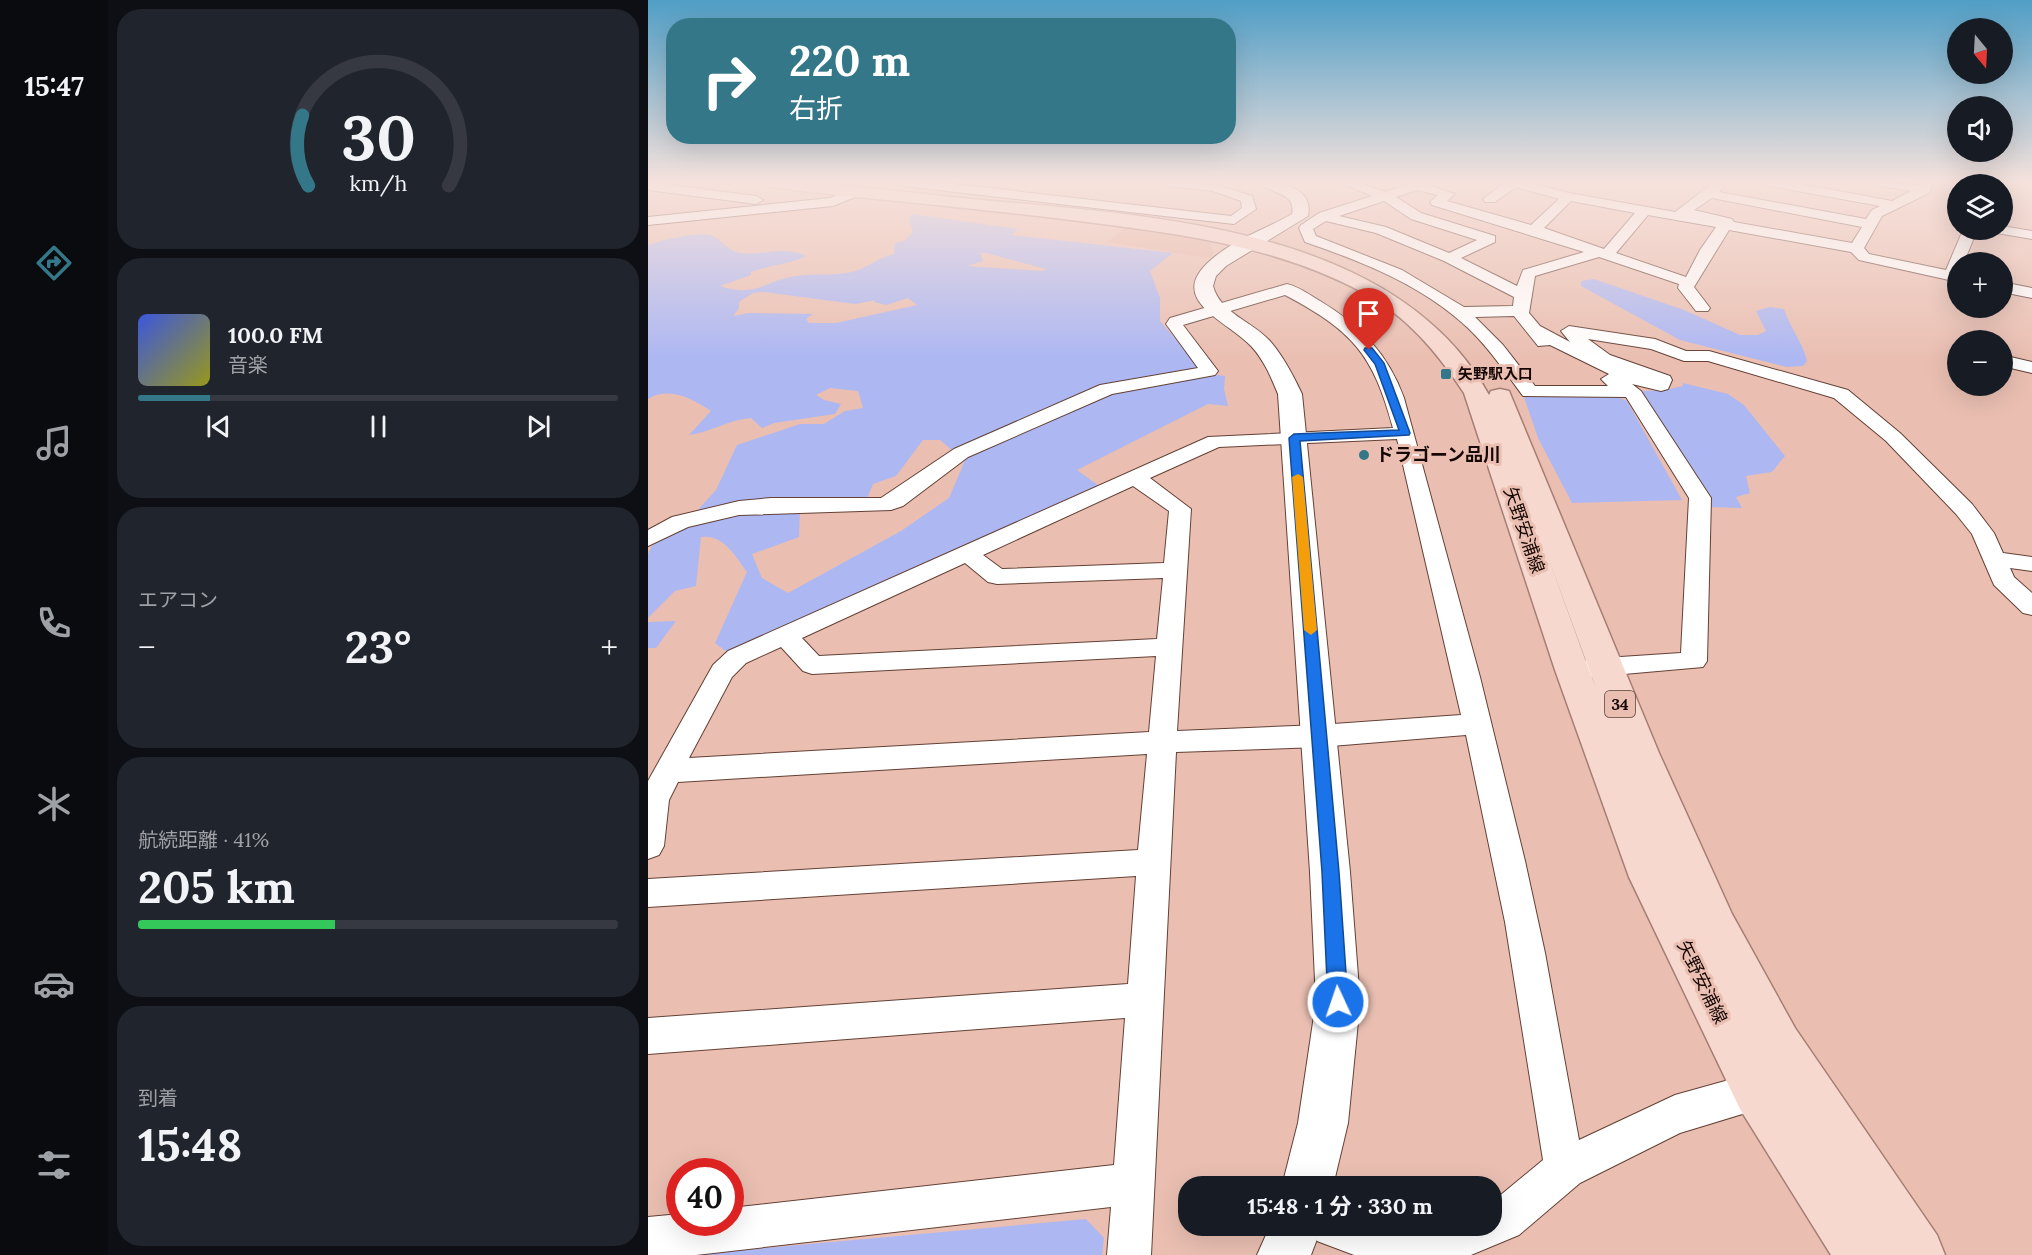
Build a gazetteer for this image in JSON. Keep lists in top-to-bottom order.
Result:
{
  "streets": {
    "main road": ["矢野安浦線", "34"]
  },
  "places": {
    "transit": ["矢野駅入口"],
    "other": ["ドラゴーン品川"]
  },
  "north": "bottom",
  "page": {
    "tabs": "15:47",
    "map_buttons": ["+", "−"],
    "turn": ["220 m", "右折"],
    "song": ["100.0 FM", "音楽"],
    "tile": [
      "エアコン",
      ["航続距離 · 41%", "205 km"],
      ["到着", "15:48"]
    ],
    "heat": ["−", "23°", "+"],
    "limit": "40",
    "trip": "15:48 · 1 分 · 330 m",
    "gauge": ["30", "km/h"]
  }
}
